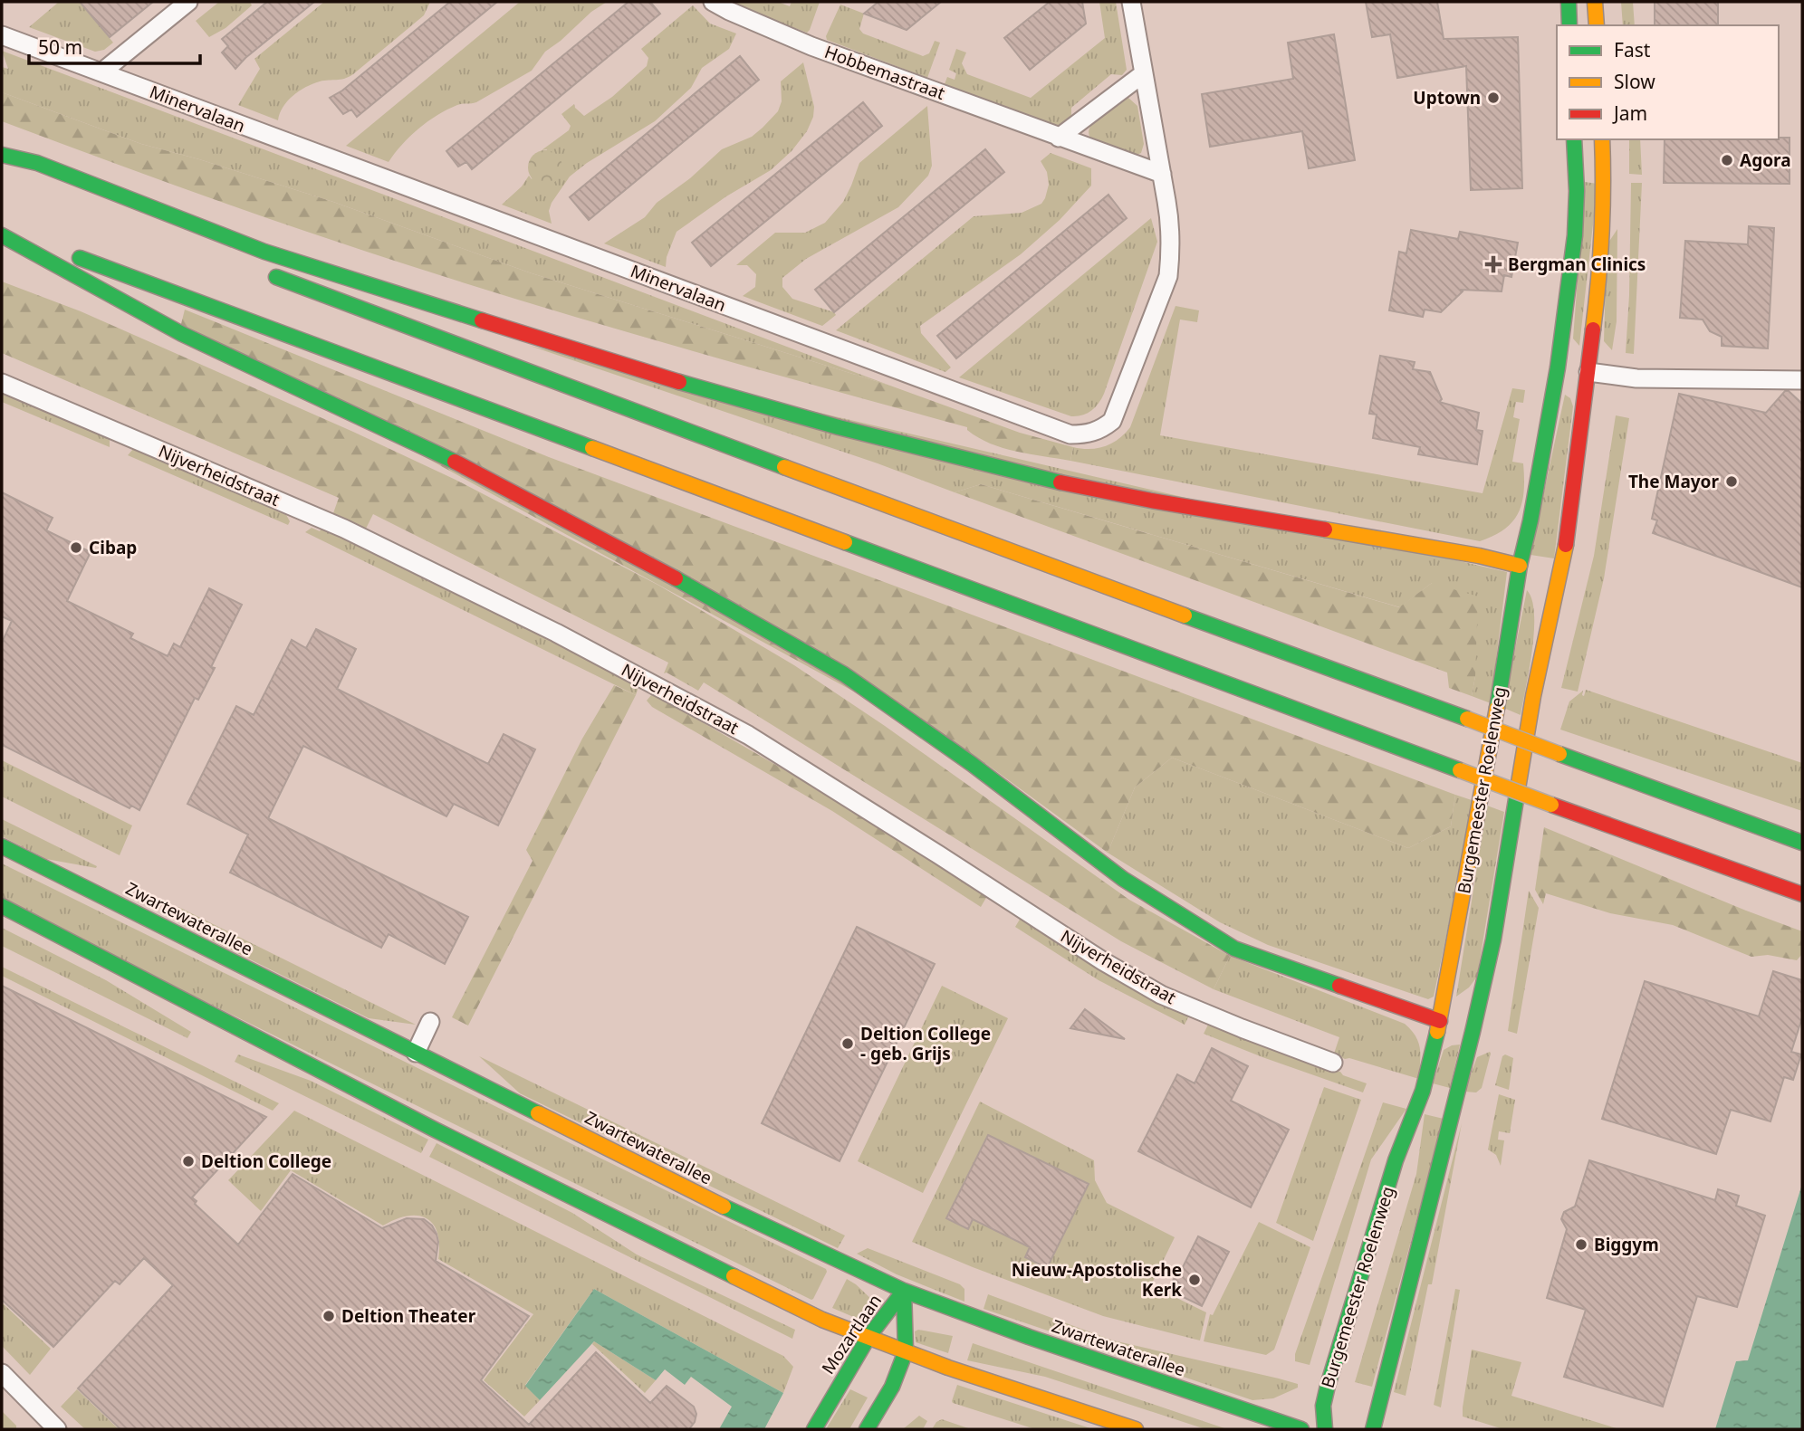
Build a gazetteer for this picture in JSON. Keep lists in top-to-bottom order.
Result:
{
  "streets": {
    "main road": ["Burgemeester Roelenweg", "Zwartewaterallee", "Mozartlaan"],
    "street": ["Hobbemastraat", "Minervalaan", "Nijverheidstraat"]
  },
  "crossings": [
    ["Hobbemastraat", "Minervalaan"],
    ["Zwartewaterallee", "Mozartlaan"]
  ],
  "places": {
    "other": [
      "Uptown",
      "Agora",
      "The Mayor",
      "Cibap",
      "Deltion College - geb. Grijs",
      "Deltion College",
      "Biggym",
      "Nieuw-Apostolische Kerk",
      "Deltion Theater"
    ],
    "health": ["Bergman Clinics"]
  },
  "legend": ["Fast", "Slow", "Jam"],
  "scale_bar": "50 m"
}
